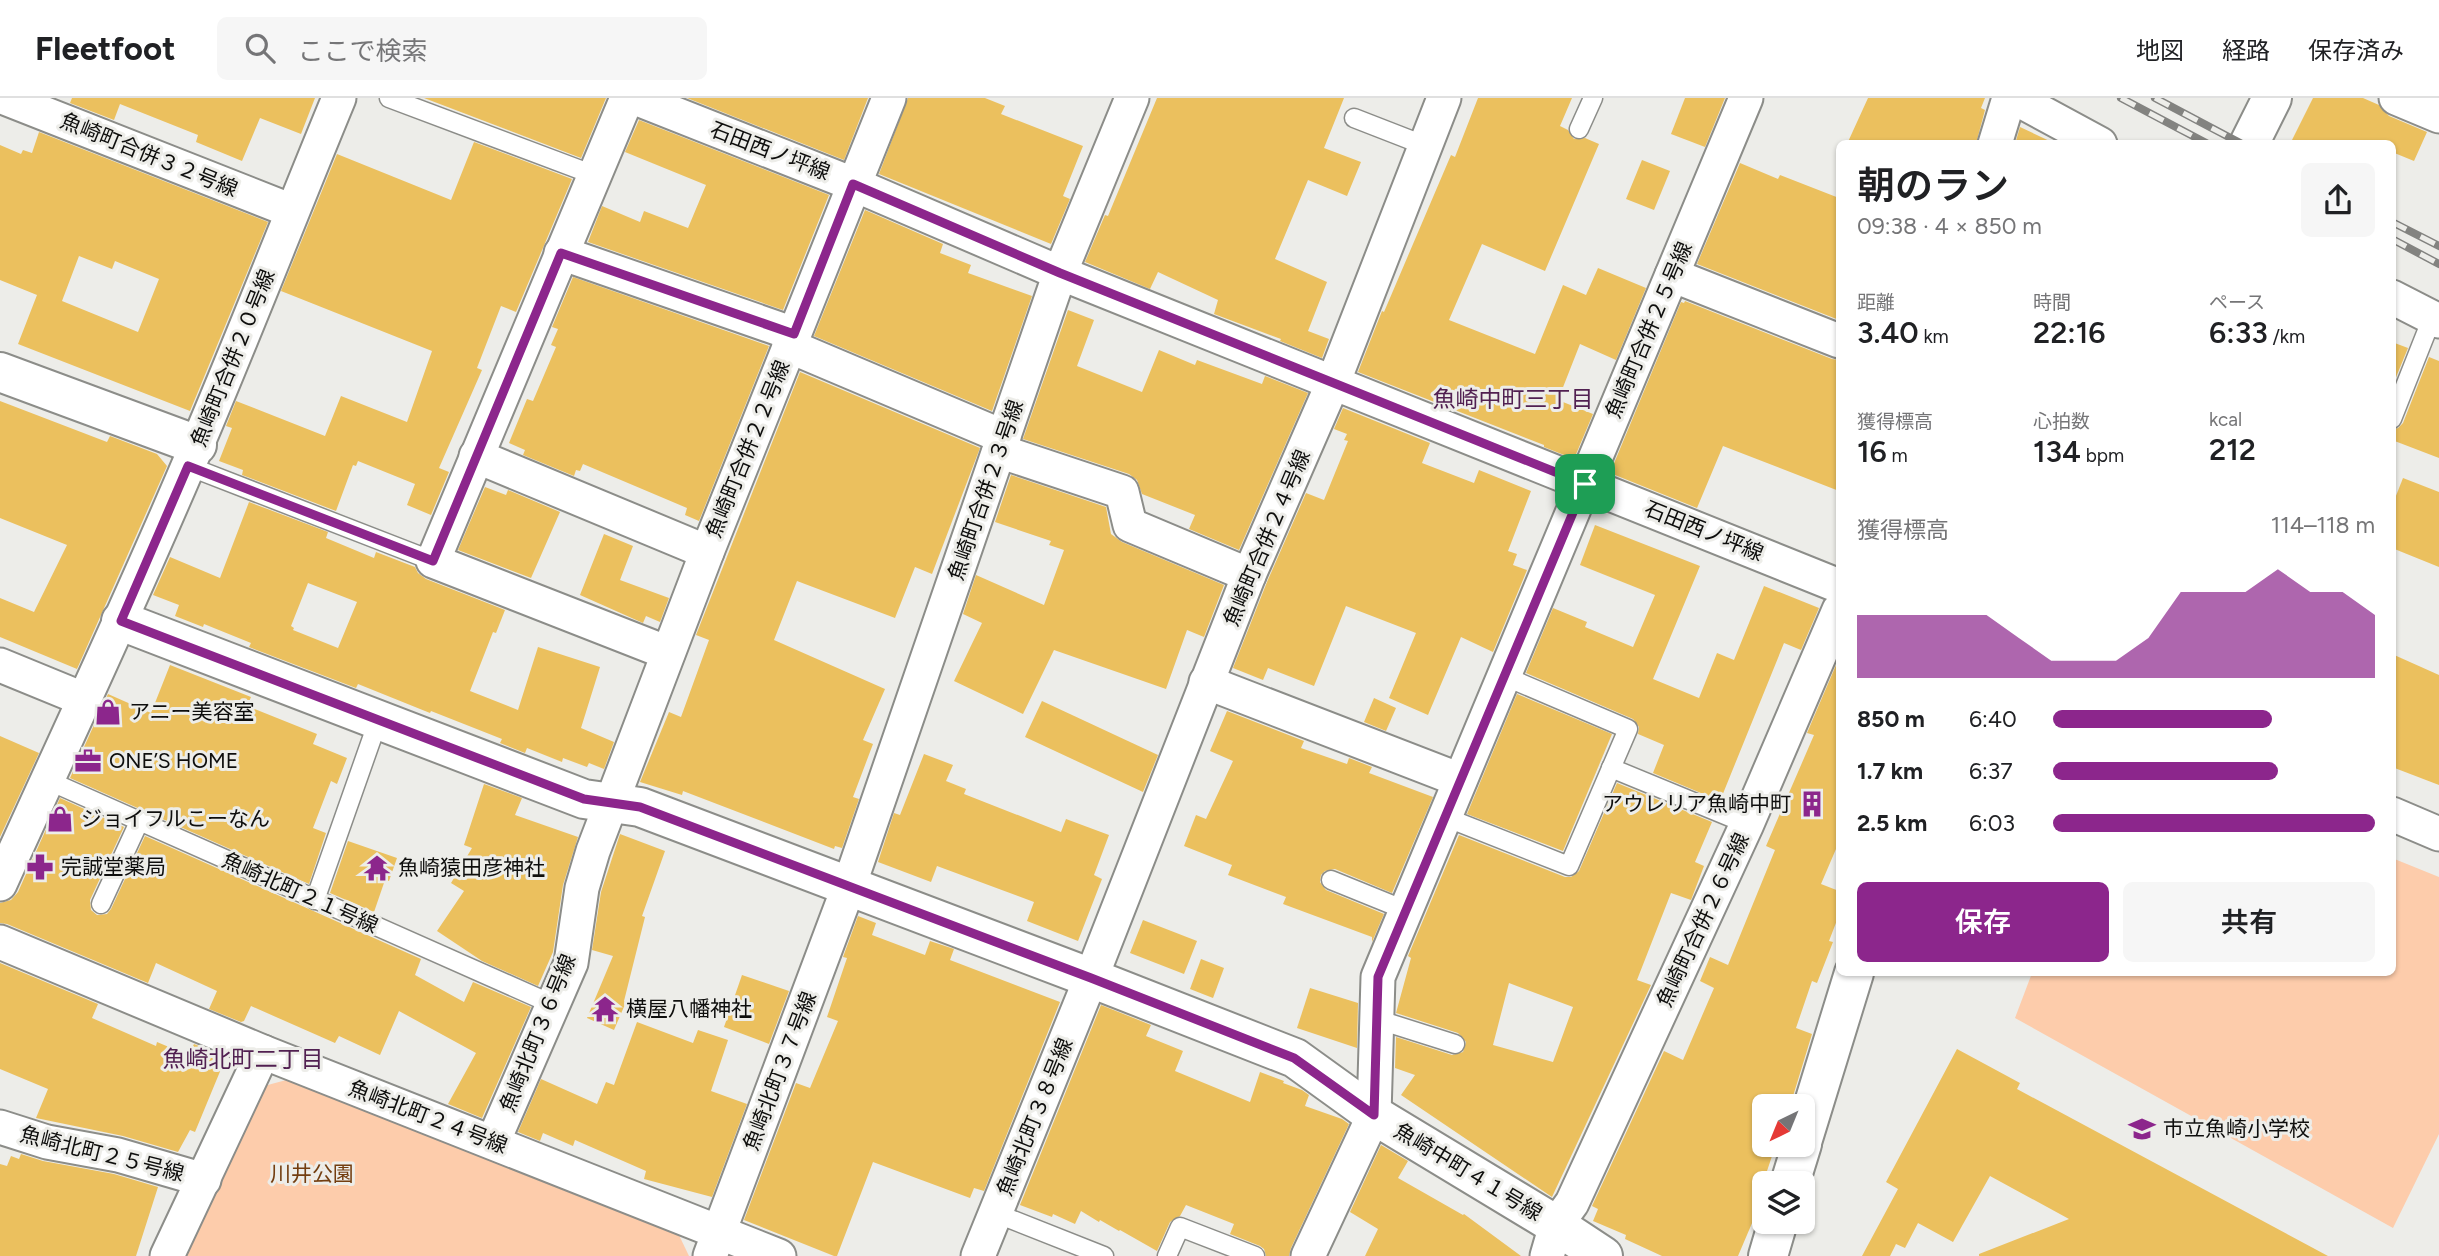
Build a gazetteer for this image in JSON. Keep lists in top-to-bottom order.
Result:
{
  "streets": {
    "street": [
      "石田西ノ坪線",
      "魚崎町合併３２号線",
      "魚崎町合併２５号線",
      "魚崎町合併２０号線",
      "魚崎町合併２２号線",
      "魚崎町合併２３号線",
      "魚崎町合併２４号線",
      "魚崎町合併２６号線",
      "魚崎北町３６号線",
      "魚崎北町３７号線",
      "魚崎北町２４号線",
      "魚崎北町３８号線",
      "魚崎北町２５号線",
      "魚崎中町４１号線"
    ],
    "lane": ["魚崎北町２１号線"]
  },
  "crossings": [
    ["石田西ノ坪線", "魚崎町合併２５号線"],
    ["石田西ノ坪線", "魚崎町合併２２号線"],
    ["石田西ノ坪線", "魚崎町合併２３号線"],
    ["石田西ノ坪線", "魚崎町合併２４号線"],
    ["魚崎町合併３２号線", "魚崎町合併２０号線"],
    ["魚崎町合併２５号線", "魚崎中町４１号線"],
    ["魚崎町合併２０号線", "魚崎北町２１号線"],
    ["魚崎町合併２０号線", "魚崎中町４１号線"],
    ["魚崎町合併２２号線", "魚崎北町３６号線"],
    ["魚崎町合併２２号線", "魚崎中町４１号線"],
    ["魚崎町合併２３号線", "魚崎北町３７号線"],
    ["魚崎町合併２３号線", "魚崎中町４１号線"],
    ["魚崎町合併２４号線", "魚崎北町３８号線"],
    ["魚崎町合併２４号線", "魚崎中町４１号線"],
    ["魚崎北町２１号線", "魚崎北町３６号線"],
    ["魚崎町合併２６号線", "魚崎中町４１号線"],
    ["魚崎北町３６号線", "魚崎北町２４号線"],
    ["魚崎北町３６号線", "魚崎中町４１号線"],
    ["魚崎北町３７号線", "魚崎北町２４号線"],
    ["魚崎北町３７号線", "魚崎中町４１号線"],
    ["魚崎北町３８号線", "魚崎中町４１号線"]
  ],
  "districts": ["魚崎中町三丁目", "魚崎北町二丁目"],
  "parks": ["川井公園"],
  "places": {
    "shop": ["アニー美容室", "ジョイフルこーなん"],
    "office": ["ONE’S HOME"],
    "building": ["アウレリア魚崎中町"],
    "pharmacy": ["完誠堂薬局"],
    "temple": ["魚崎猿田彦神社", "横屋八幡神社"],
    "school or university": ["市立魚崎小学校"]
  },
  "north": "bottom left",
  "page": {
    "header": "Fleetfoot",
    "search": "ここで検索",
    "nav": ["地図", "経路", "保存済み"],
    "heading": ["朝のラン", "09:38 · 4 × 850 m"],
    "stats": [
      ["距離", "3.40 km"],
      ["時間", "22:16"],
      ["ペース", "6:33 /km"],
      ["獲得標高", "16 m"],
      ["心拍数", "134 bpm"],
      ["kcal", "212"]
    ],
    "chart": ["獲得標高", "114–118 m"],
    "list": [
      {
        "name": "850 m",
        "note": "6:40"
      },
      {
        "name": "1.7 km",
        "note": "6:37"
      },
      {
        "name": "2.5 km",
        "note": "6:03"
      }
    ],
    "buttons": ["保存", "共有"]
  }
}
